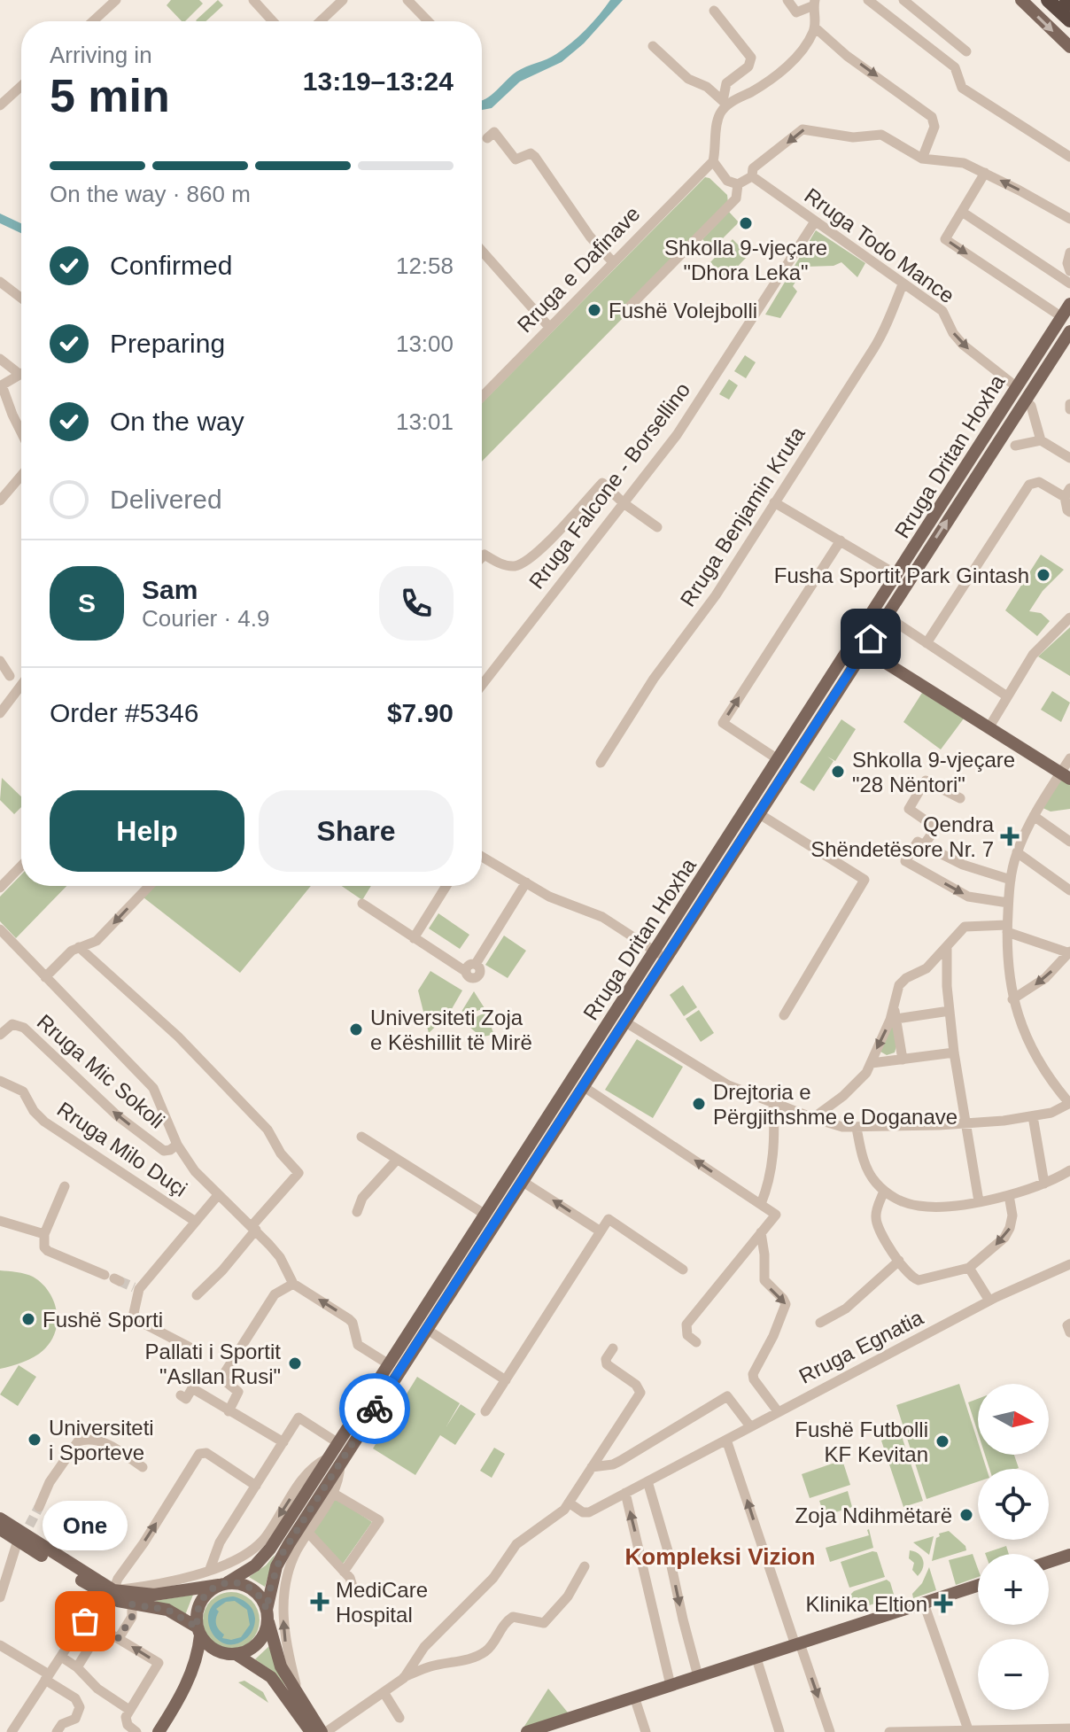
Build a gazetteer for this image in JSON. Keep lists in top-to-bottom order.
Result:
{
  "streets": {
    "main road": ["Rruga Dritan Hoxha"],
    "street": [
      "Rruga Todo Mance",
      "Rruga e Dafinave",
      "Rruga Falcone - Borsellino",
      "Rruga Benjamin Kruta",
      "Rruga Mic Sokoli",
      "Rruga Milo Duçi",
      "Rruga Egnatia"
    ]
  },
  "crossings": [
    ["Rruga Todo Mance", "Rruga Dritan Hoxha"],
    ["Rruga Todo Mance", "Rruga Falcone - Borsellino"],
    ["Rruga Todo Mance", "Rruga Benjamin Kruta"]
  ],
  "one_way": ["Rruga Todo Mance"],
  "districts": ["Kompleksi Vizion"],
  "places": {
    "other": [
      "Shkolla 9-vjeçare \"Dhora Leka\"",
      "Fushë Volejbolli",
      "Fusha Sportit Park Gintash",
      "Shkolla 9-vjeçare \"28 Nëntori\"",
      "Universiteti Zoja e Këshillit të Mirë",
      "Drejtoria e Përgjithshme e Doganave",
      "Fushë Sporti",
      "Pallati i Sportit \"Asllan Rusi\"",
      "Universiteti i Sporteve",
      "Fushë Futbolli KF Kevitan",
      "Zoja Ndihmëtarë",
      "One"
    ],
    "health": ["Qendra Shëndetësore Nr. 7", "MediCare Hospital", "Klinika Eltion"]
  },
  "north": "right",
  "page": {
    "heading": ["5 min", "Arriving in", "13:19–13:24"],
    "panel": [
      "Sam",
      "Courier · 4.9",
      "Order #5346",
      "$7.90"
    ],
    "bar": "On the way · 860 m",
    "list": [
      ["Confirmed", "12:58"],
      ["Preparing", "13:00"],
      ["On the way", "13:01"],
      "Delivered"
    ],
    "round": "S",
    "buttons": ["Help", "Share"],
    "map_buttons": ["+", "−"],
    "bubble": "One"
  }
}
